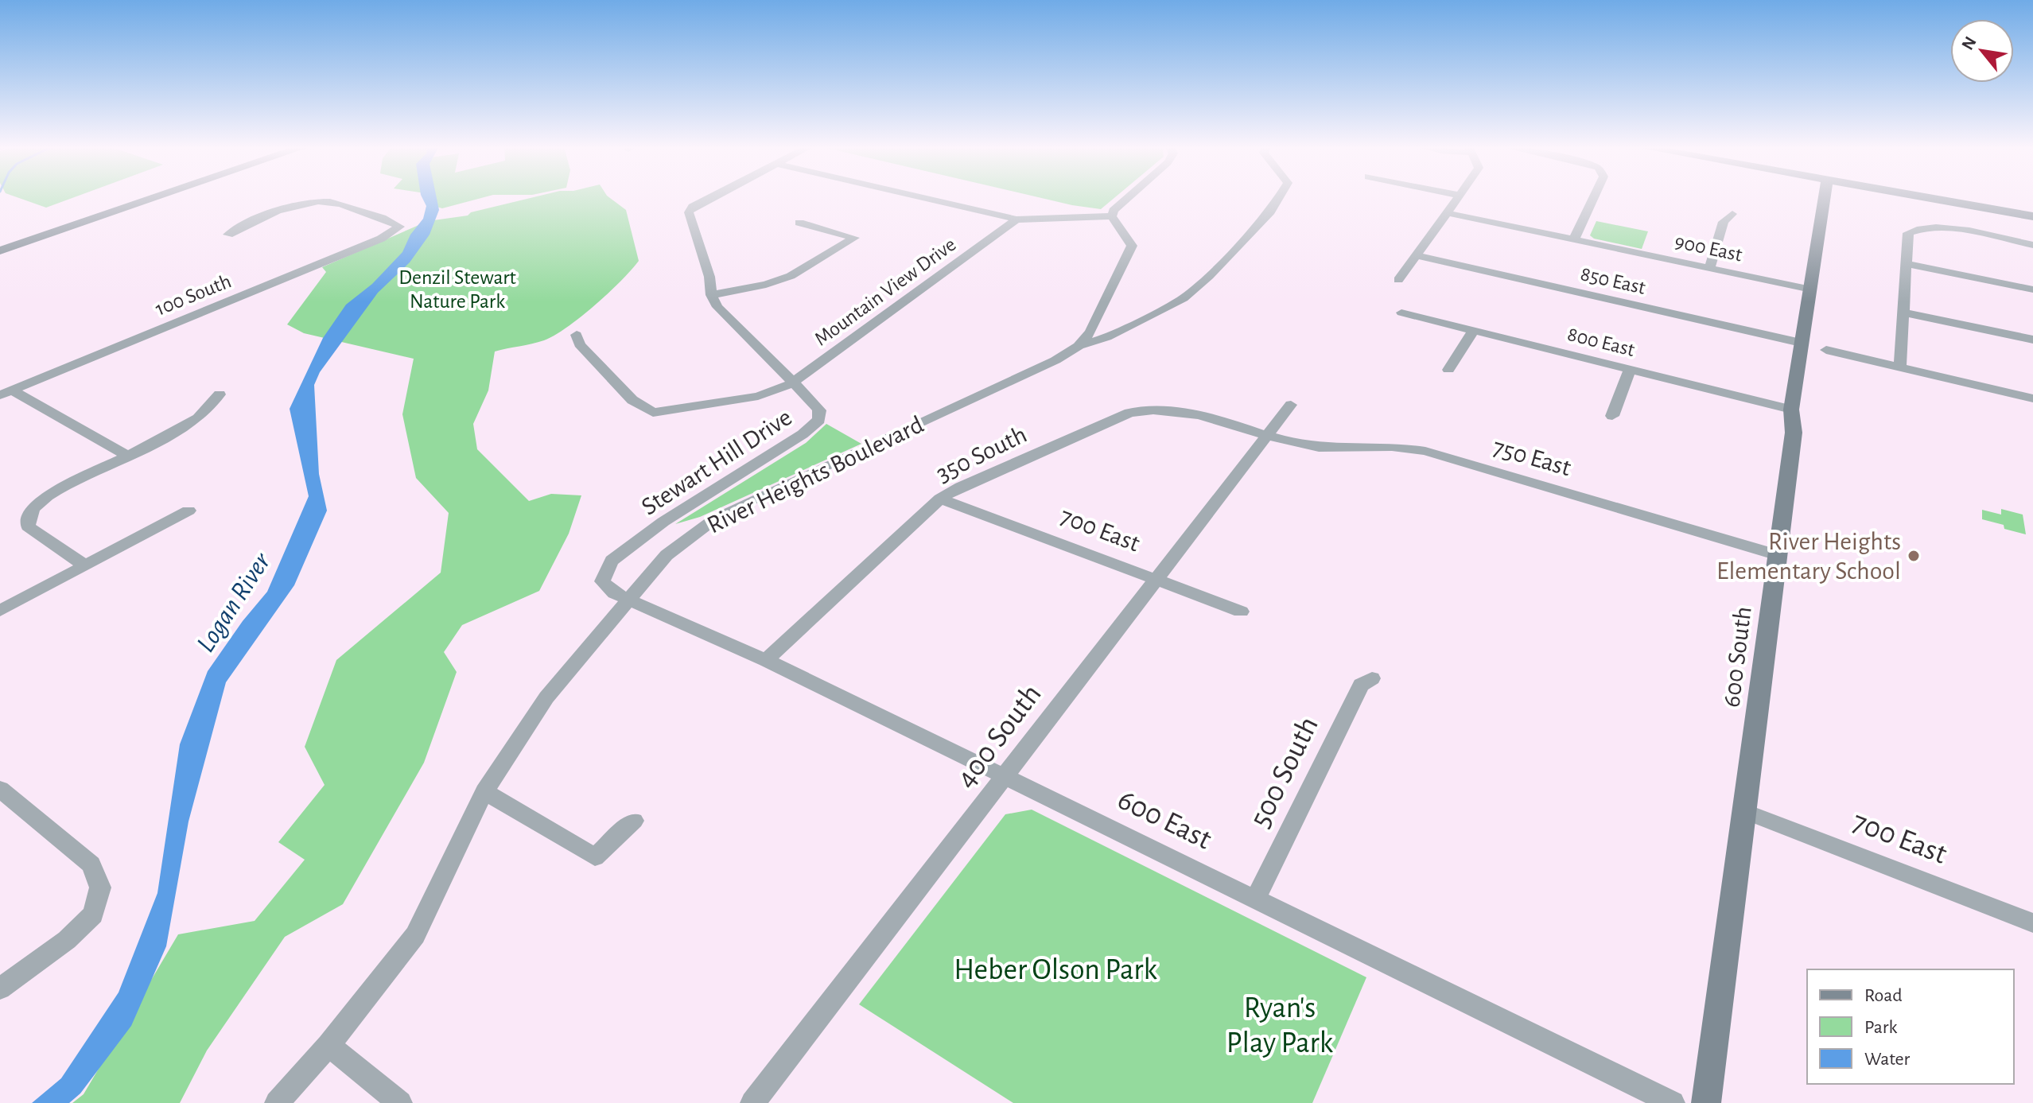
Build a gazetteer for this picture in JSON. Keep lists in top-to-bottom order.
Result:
{
  "streets": {
    "street": [
      "900 East",
      "850 East",
      "Mountain View Drive",
      "100 South",
      "800 East",
      "350 South",
      "750 East",
      "Stewart Hill Drive",
      "River Heights Boulevard",
      "700 East",
      "600 South",
      "400 South",
      "500 South",
      "600 East"
    ]
  },
  "crossings": [
    ["900 East", "600 South"],
    ["850 East", "600 South"],
    ["Mountain View Drive", "Stewart Hill Drive"],
    ["800 East", "600 South"],
    ["350 South", "750 East"],
    ["350 South", "700 East"],
    ["350 South", "400 South"],
    ["350 South", "600 East"],
    ["750 East", "600 South"],
    ["750 East", "400 South"],
    ["Stewart Hill Drive", "River Heights Boulevard"],
    ["Stewart Hill Drive", "600 East"],
    ["River Heights Boulevard", "600 East"],
    ["700 East", "600 South"],
    ["700 East", "400 South"],
    ["400 South", "600 East"],
    ["500 South", "600 East"]
  ],
  "water": ["Logan River"],
  "parks": ["Denzil Stewart Nature Park", "Heber Olson Park", "Ryan's Play Park"],
  "places": ["River Heights Elementary School"],
  "legend": ["Road", "Park", "Water"],
  "north": "top left"
}
